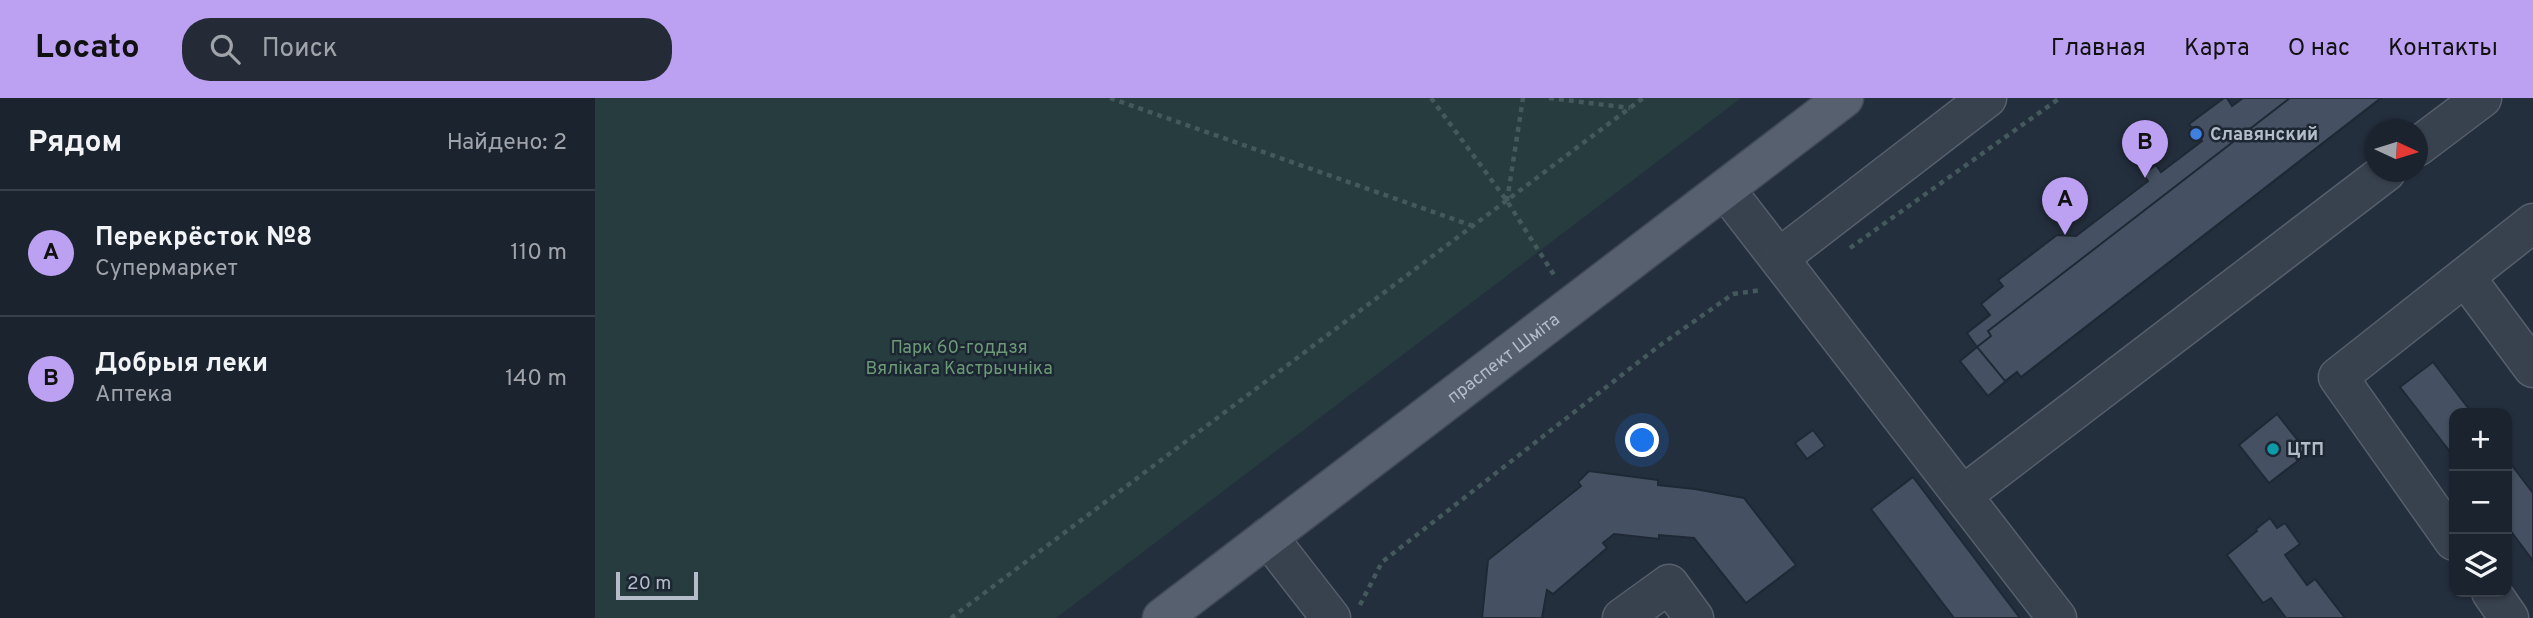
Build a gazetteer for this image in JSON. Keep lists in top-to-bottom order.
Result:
{
  "streets": {
    "main road": ["праспект Шміта"]
  },
  "parks": ["Парк 60-годдзя Вялікага Кастрычніка"],
  "places": ["Славянский", "ЦТП"],
  "scale_bar": "20 m",
  "north": "right",
  "page": {
    "header": "Locato",
    "search": "Поиск",
    "nav": [
      "Главная",
      "Карта",
      "О нас",
      "Контакты"
    ],
    "heading": ["Рядом", "Найдено: 2"],
    "pins": ["B", "A"],
    "list": [
      {
        "mark": "A",
        "name": "Перекрёсток №8",
        "note": "Супермаркет",
        "value": "110 m"
      },
      {
        "mark": "B",
        "name": "Добрыя леки",
        "note": "Аптека",
        "value": "140 m"
      }
    ],
    "map_buttons": ["+", "−"],
    "scale": "20 m"
  }
}
